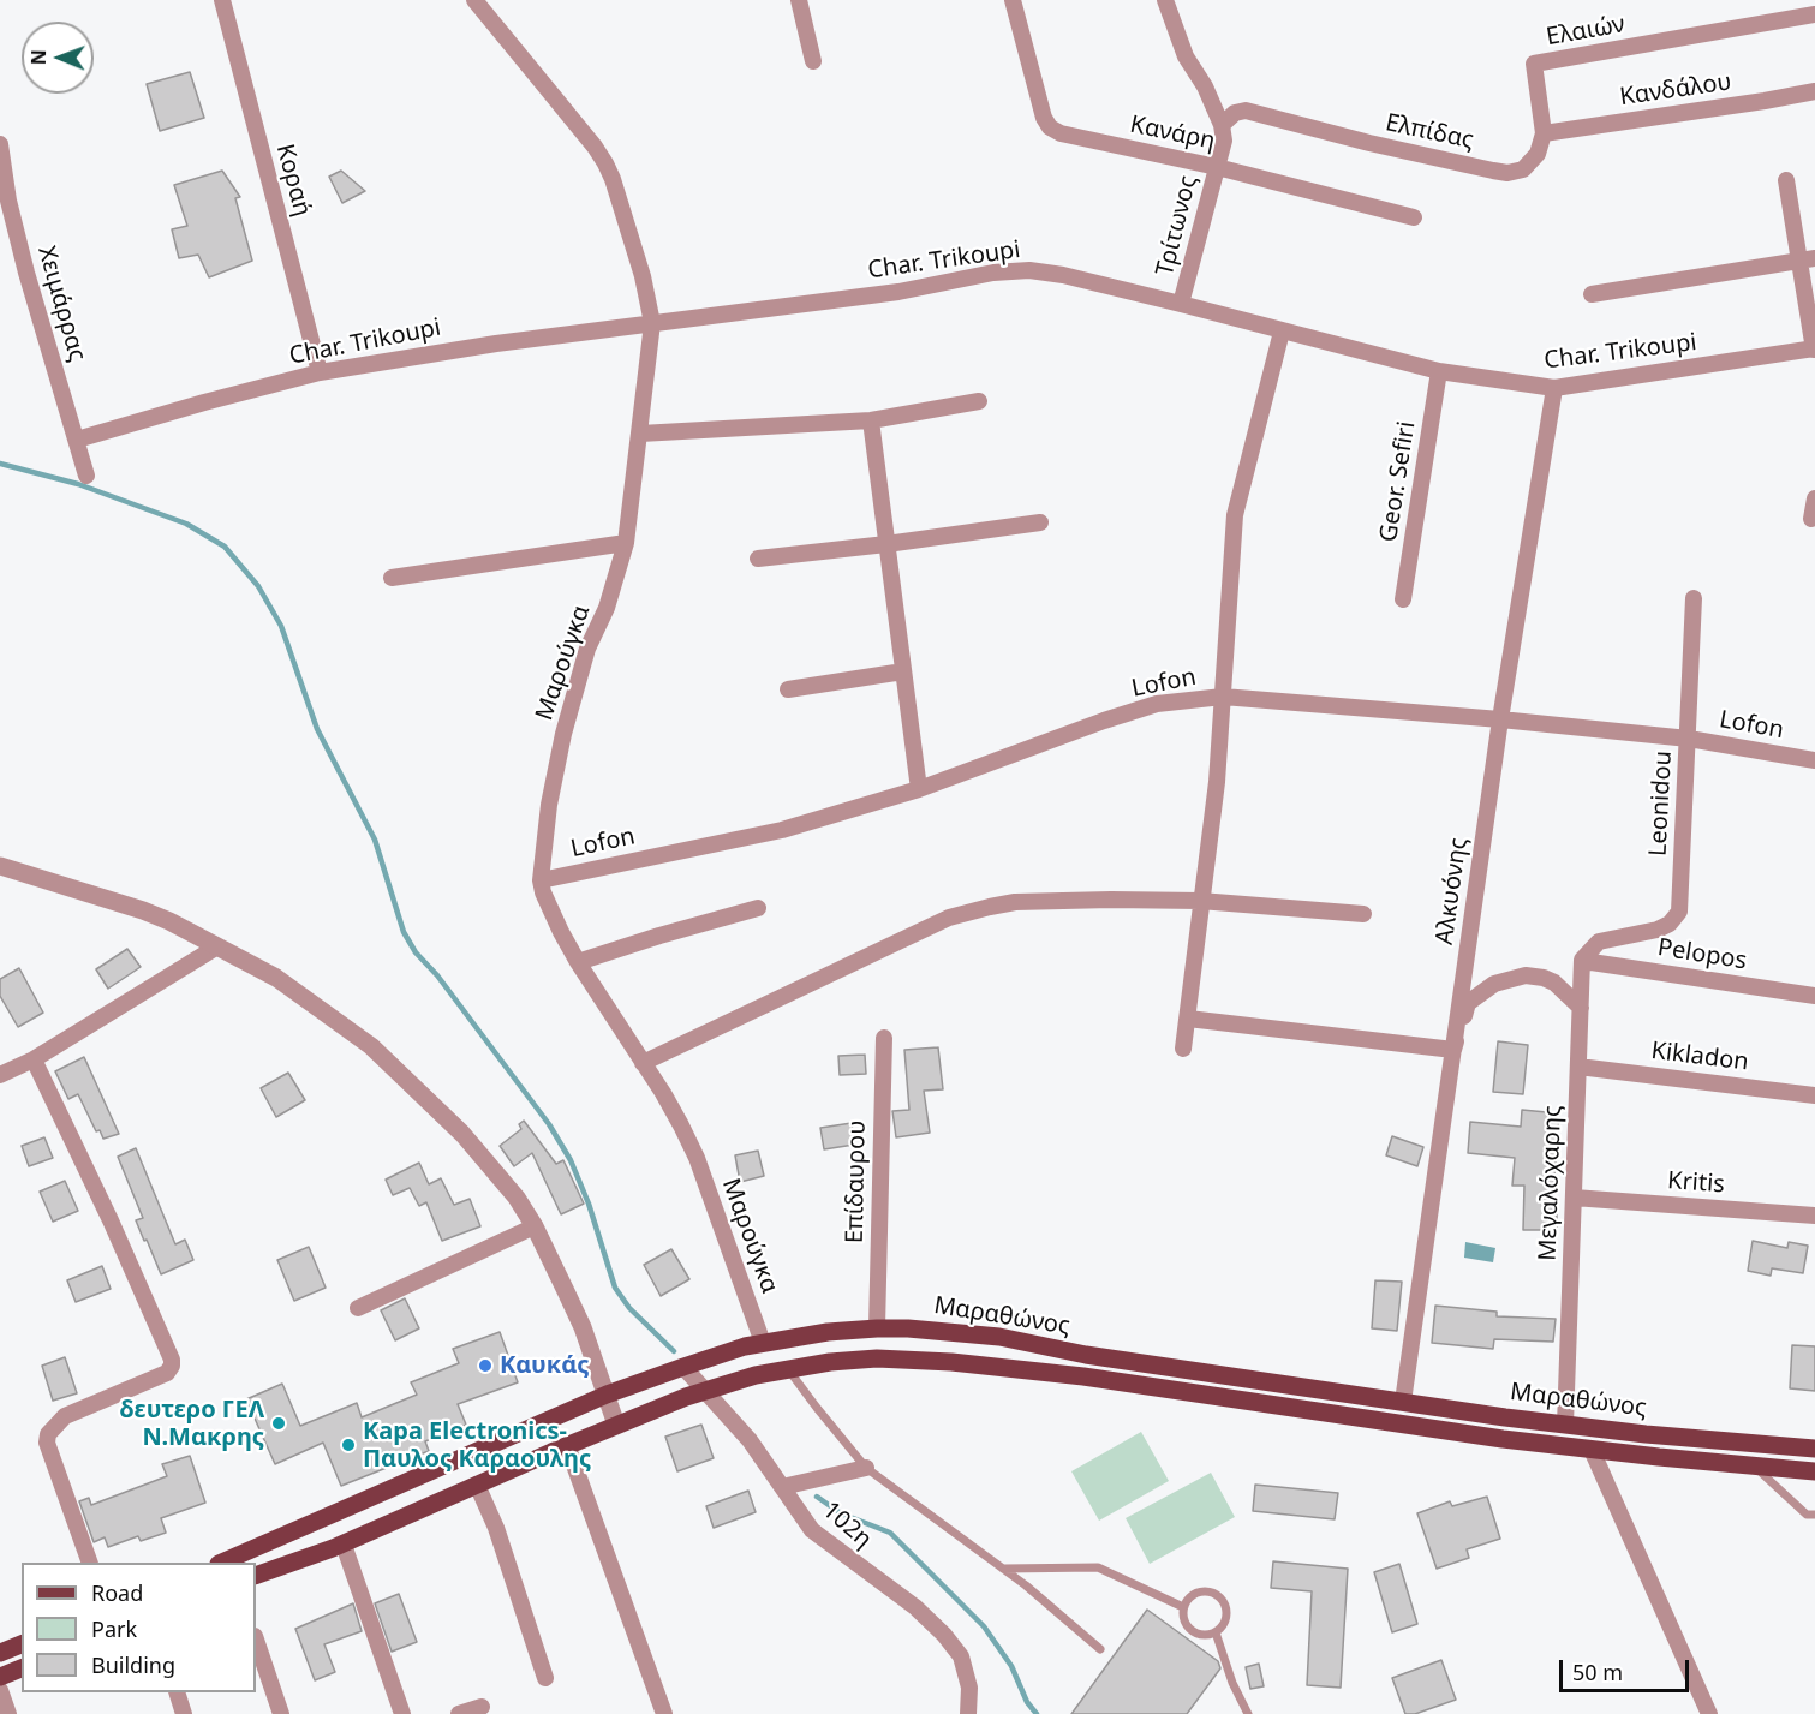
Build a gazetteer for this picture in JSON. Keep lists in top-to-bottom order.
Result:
{
  "streets": {
    "main road": ["Μαραθώνος"],
    "street": [
      "Ελαιών",
      "Κανδάλου",
      "Ελπίδας",
      "Κανάρη",
      "Κοραή",
      "Τρίτωνος",
      "Char. Trikoupi",
      "Χειμάρρας",
      "Geor. Sefiri",
      "Μαρούγκα",
      "Lofon",
      "Leonidou",
      "Αλκυόνης",
      "Pelopos",
      "Kikladon",
      "Επίδαυρου",
      "Μεγαλόχαρης",
      "Kritis",
      "102η"
    ]
  },
  "crossings": [
    ["Ελαιών", "Κανδάλου"],
    ["Ελαιών", "Ελπίδας"],
    ["Κανδάλου", "Ελπίδας"],
    ["Ελπίδας", "Τρίτωνος"],
    ["Κανάρη", "Τρίτωνος"],
    ["Κοραή", "Char. Trikoupi"],
    ["Τρίτωνος", "Char. Trikoupi"],
    ["Char. Trikoupi", "Χειμάρρας"],
    ["Char. Trikoupi", "Geor. Sefiri"],
    ["Char. Trikoupi", "Μαρούγκα"],
    ["Char. Trikoupi", "Αλκυόνης"],
    ["Μαρούγκα", "Lofon"],
    ["Μαρούγκα", "Μαραθώνος"],
    ["Lofon", "Leonidou"],
    ["Lofon", "Αλκυόνης"],
    ["Leonidou", "Pelopos"],
    ["Leonidou", "Μεγαλόχαρης"],
    ["Αλκυόνης", "Μαραθώνος"],
    ["Pelopos", "Μεγαλόχαρης"],
    ["Kikladon", "Μεγαλόχαρης"],
    ["Επίδαυρου", "Μαραθώνος"],
    ["Μεγαλόχαρης", "Kritis"],
    ["Μεγαλόχαρης", "Μαραθώνος"],
    ["Μαραθώνος", "102η"]
  ],
  "places": ["Καυκάς", "δευτερο ΓΕΛ Ν.Μακρης", "Kapa Electronics- Παυλος Καραουλης"],
  "legend": ["Road", "Park", "Building"],
  "scale_bar": "50 m",
  "north": "left"
}
